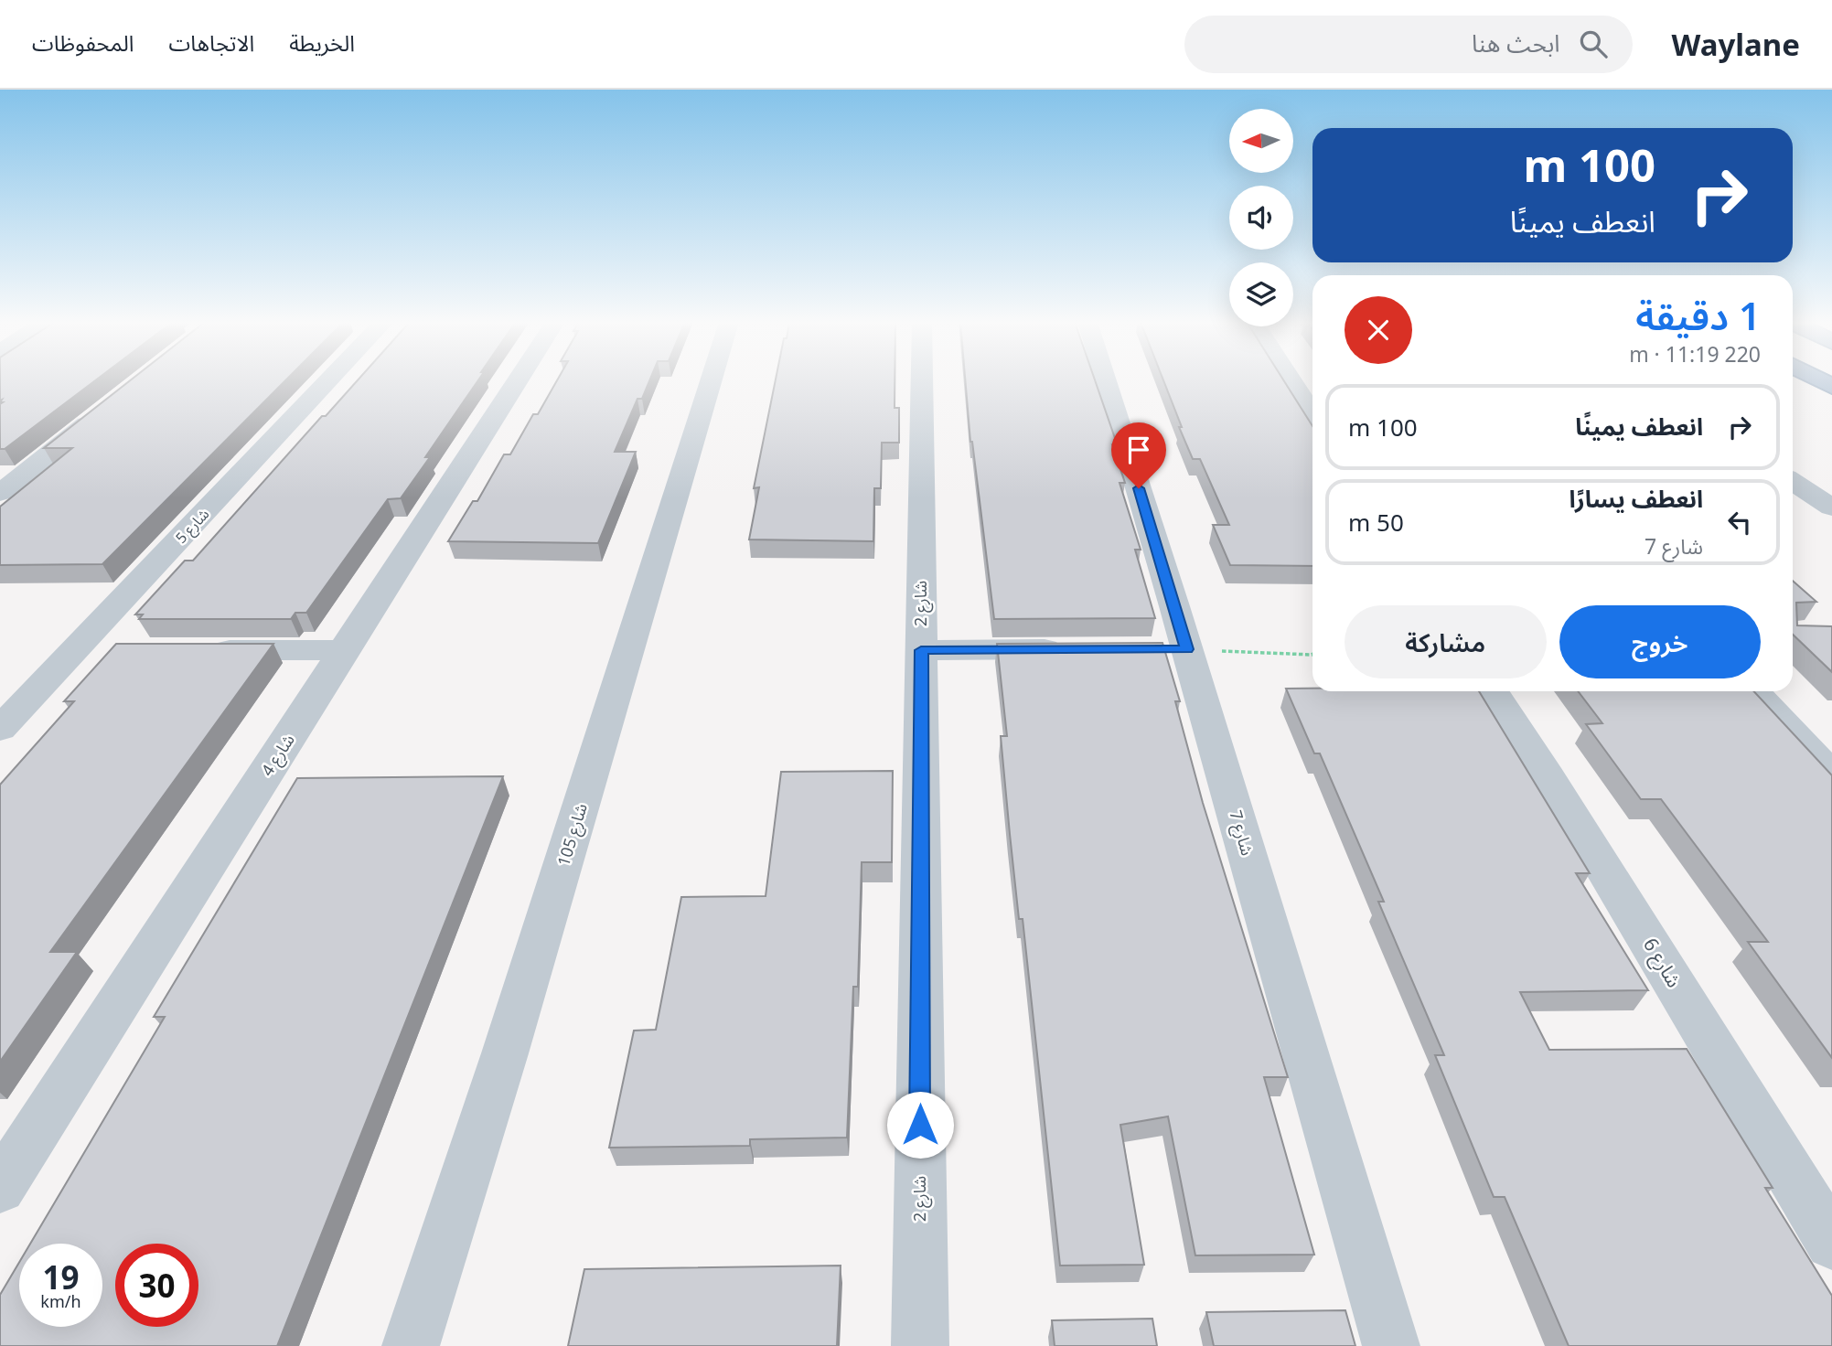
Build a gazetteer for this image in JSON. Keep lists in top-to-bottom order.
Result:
{
  "streets": {
    "street": [
      "شارع 5",
      "شارع 2",
      "شارع 4",
      "شارع 7",
      "شارع 105",
      "شارع 6"
    ]
  },
  "north": "left",
  "page": {
    "header": "Waylane",
    "search": "ابحث هنا",
    "nav": ["الخريطة", "الاتجاهات", "المحفوظات"],
    "turn": ["100 m", "انعطف يمينًا"],
    "heading": ["1 دقيقة", "220 m · 11:19"],
    "list": [
      {
        "name": "انعطف يمينًا",
        "value": "100 m"
      },
      {
        "name": "انعطف يسارًا",
        "note": "شارع 7",
        "value": "50 m"
      }
    ],
    "buttons": ["خروج", "مشاركة"],
    "speed": "19 km/h",
    "limit": "30"
  }
}
